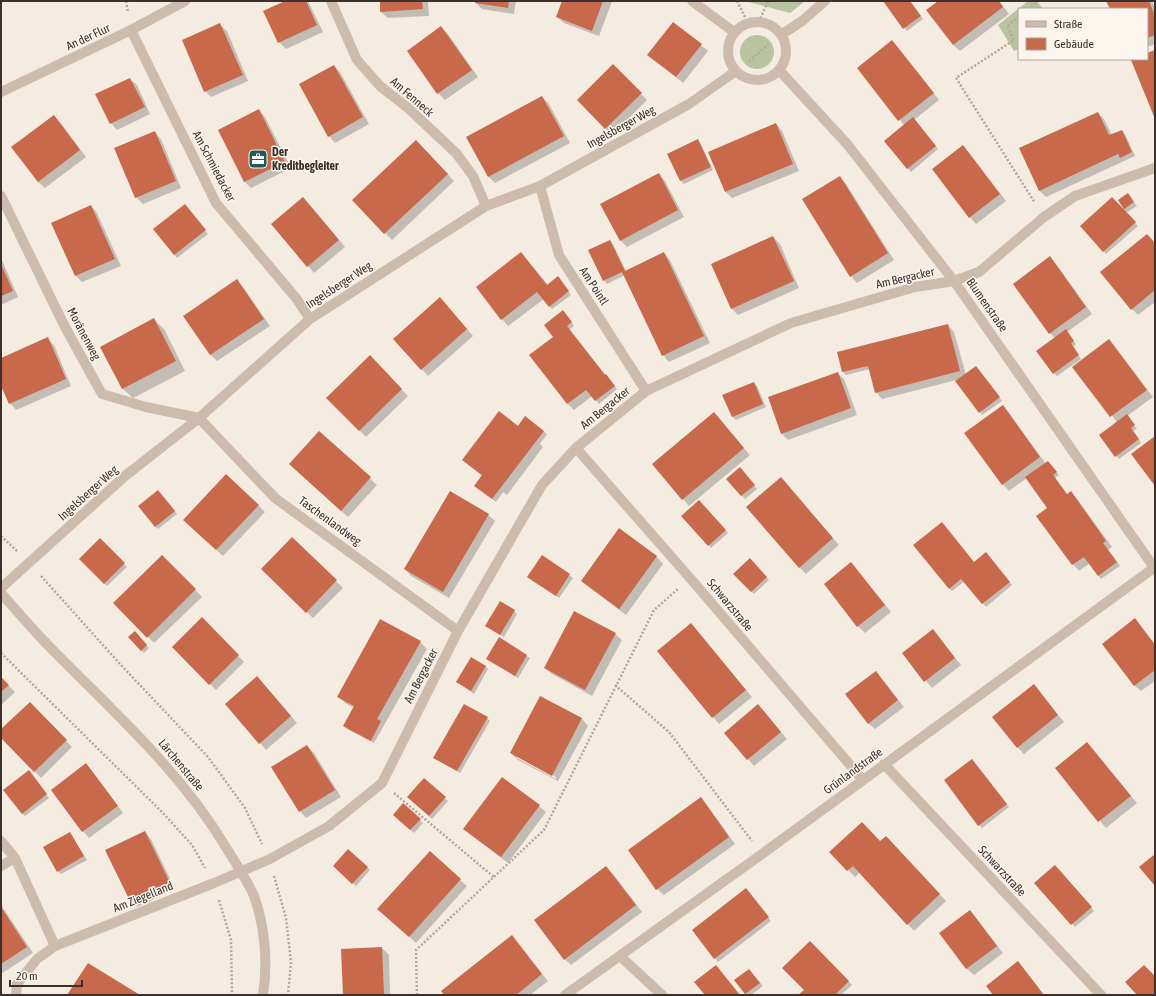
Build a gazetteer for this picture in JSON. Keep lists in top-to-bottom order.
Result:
{
  "streets": {
    "street": [
      "An der Flur",
      "Am Fenneck",
      "Ingelsberger Weg",
      "Am Schmiedacker",
      "Am Bergacker",
      "Am Pointl",
      "Blumenstraße",
      "Moränenweg",
      "Taschenlandweg",
      "Schwarzstraße",
      "Lärchenstraße",
      "Grünlandstraße",
      "Am Ziegelland"
    ]
  },
  "crossings": [
    ["An der Flur", "Am Schmiedacker"],
    ["Am Fenneck", "Ingelsberger Weg"],
    ["Ingelsberger Weg", "Am Schmiedacker"],
    ["Ingelsberger Weg", "Am Pointl"],
    ["Ingelsberger Weg", "Moränenweg"],
    ["Ingelsberger Weg", "Taschenlandweg"],
    ["Am Bergacker", "Am Pointl"],
    ["Am Bergacker", "Blumenstraße"],
    ["Am Bergacker", "Taschenlandweg"],
    ["Am Bergacker", "Schwarzstraße"],
    ["Am Bergacker", "Lärchenstraße"],
    ["Am Bergacker", "Am Ziegelland"],
    ["Blumenstraße", "Grünlandstraße"],
    ["Moränenweg", "Taschenlandweg"],
    ["Schwarzstraße", "Grünlandstraße"],
    ["Lärchenstraße", "Am Ziegelland"]
  ],
  "places": {
    "office": ["Der Kreditbegleiter"]
  },
  "legend": ["Straße", "Gebäude"],
  "scale_bar": "20 m"
}
